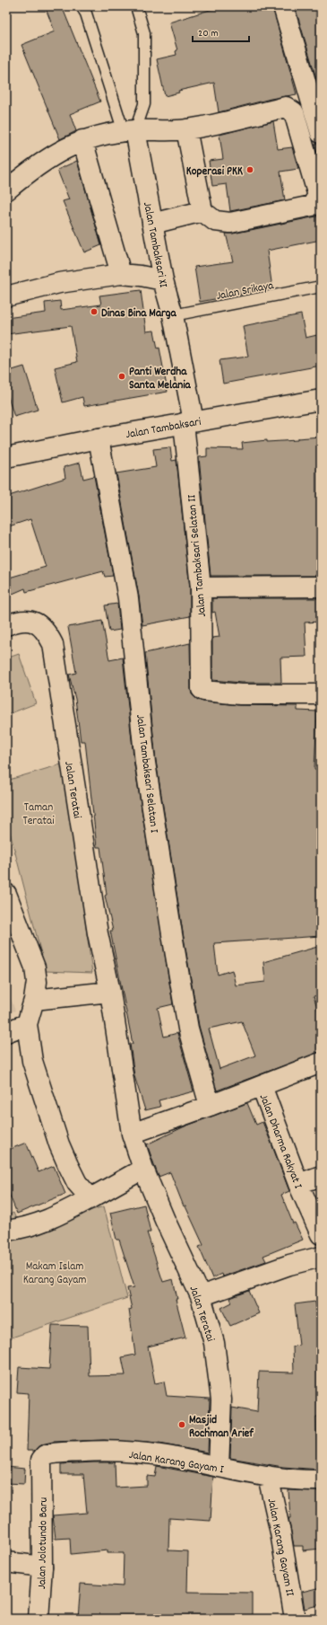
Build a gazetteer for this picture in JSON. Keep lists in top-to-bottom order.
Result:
{
  "streets": {
    "street": [
      "Jalan Tambaksari XI",
      "Jalan Tambaksari",
      "Jalan Tambaksari Selatan II",
      "Jalan Tambaksari Selatan I",
      "Jalan Teratai",
      "Jalan Dharma Rakyat I",
      "Jalan Karang Gayam I",
      "Jalan Jolotundo Baru",
      "Jalan Karang Gayam II"
    ],
    "lane": ["Jalan Srikaya"]
  },
  "crossings": [
    ["Jalan Tambaksari XI", "Jalan Srikaya"],
    ["Jalan Tambaksari XI", "Jalan Tambaksari"],
    ["Jalan Tambaksari XI", "Jalan Tambaksari Selatan II"],
    ["Jalan Tambaksari", "Jalan Tambaksari Selatan II"],
    ["Jalan Tambaksari", "Jalan Tambaksari Selatan I"],
    ["Jalan Tambaksari Selatan I", "Jalan Dharma Rakyat I"],
    ["Jalan Teratai", "Jalan Dharma Rakyat I"],
    ["Jalan Teratai", "Jalan Karang Gayam I"],
    ["Jalan Karang Gayam I", "Jalan Jolotundo Baru"],
    ["Jalan Karang Gayam I", "Jalan Karang Gayam II"]
  ],
  "parks": ["Taman Teratai", "Makam Islam Karang Gayam"],
  "places": [
    "Koperasi PKK",
    "Dinas Bina Marga",
    "Panti Werdha Santa Melania",
    "Masjid Rochman Arief"
  ],
  "scale_bar": "20 m"
}
